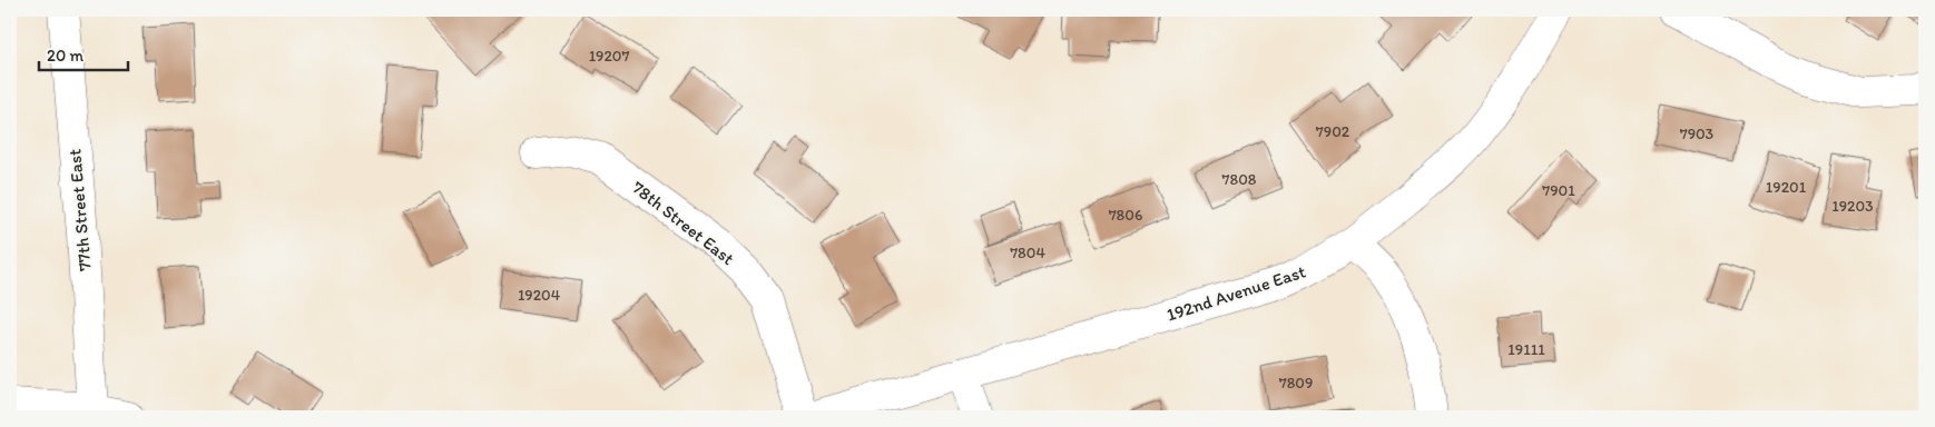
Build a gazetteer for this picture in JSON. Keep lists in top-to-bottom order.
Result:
{
  "streets": {
    "street": ["77th Street East", "78th Street East", "192nd Avenue East"]
  },
  "house_numbers": [
    "19207",
    "7902",
    "7903",
    "7808",
    "19201",
    "7901",
    "19203",
    "7806",
    "7804",
    "19204",
    "19111",
    "7809"
  ],
  "scale_bar": "20 m"
}
